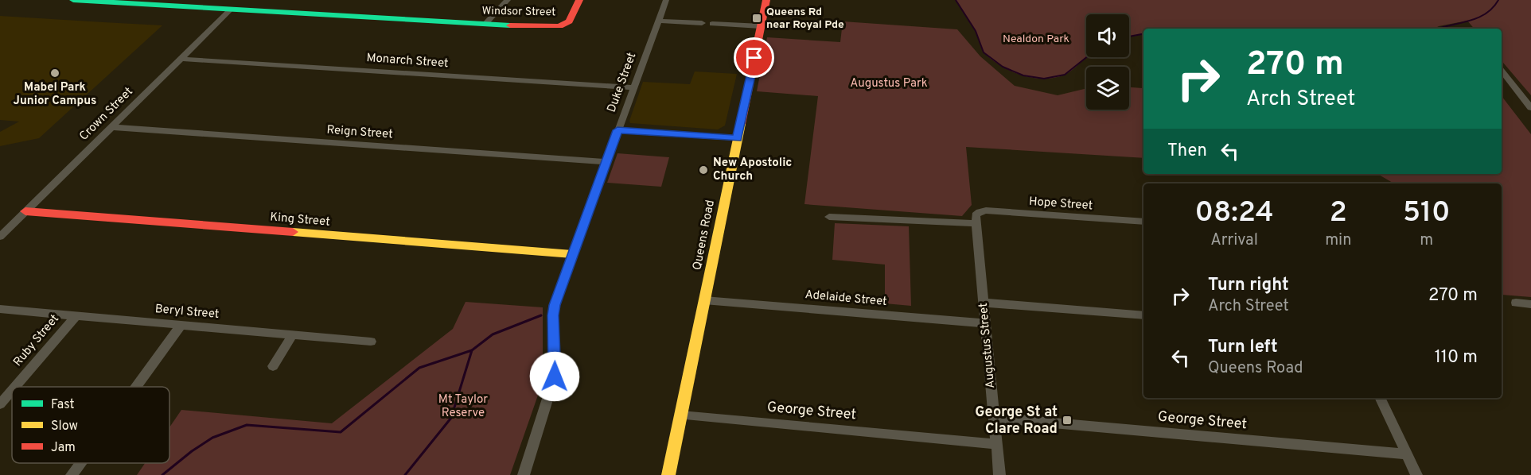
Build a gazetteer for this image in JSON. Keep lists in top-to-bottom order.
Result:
{
  "streets": {
    "street": [
      "Windsor Street",
      "Monarch Street",
      "Duke Street",
      "Crown Street",
      "Reign Street",
      "Hope Street",
      "King Street",
      "Queens Road",
      "Adelaide Street",
      "Beryl Street",
      "Ruby Street",
      "Augustus Street",
      "George Street"
    ]
  },
  "crossings": [
    ["Windsor Street", "Crown Street"],
    ["Monarch Street", "Duke Street"],
    ["Monarch Street", "Crown Street"],
    ["Duke Street", "Reign Street"],
    ["Duke Street", "King Street"],
    ["Crown Street", "Reign Street"],
    ["Crown Street", "King Street"],
    ["Hope Street", "Augustus Street"],
    ["Queens Road", "Adelaide Street"],
    ["Queens Road", "George Street"],
    ["Adelaide Street", "Augustus Street"],
    ["Beryl Street", "Ruby Street"],
    ["Augustus Street", "George Street"]
  ],
  "parks": ["Nealdon Park", "Augustus Park", "Mt Taylor Reserve"],
  "places": {
    "transit": ["Queens Rd near Royal Pde", "George St at Clare Road"],
    "other": ["Mabel Park Junior Campus", "New Apostolic Church"]
  },
  "legend": ["Fast", "Slow", "Jam"],
  "page": {
    "turn": ["270 m", "Arch Street"],
    "then": "Then",
    "eta": [
      "08:24",
      "Arrival",
      "2",
      "min",
      "510",
      "m"
    ],
    "list": [
      {
        "name": "Turn right",
        "note": "Arch Street",
        "value": "270 m"
      },
      {
        "name": "Turn left",
        "note": "Queens Road",
        "value": "110 m"
      }
    ]
  }
}
